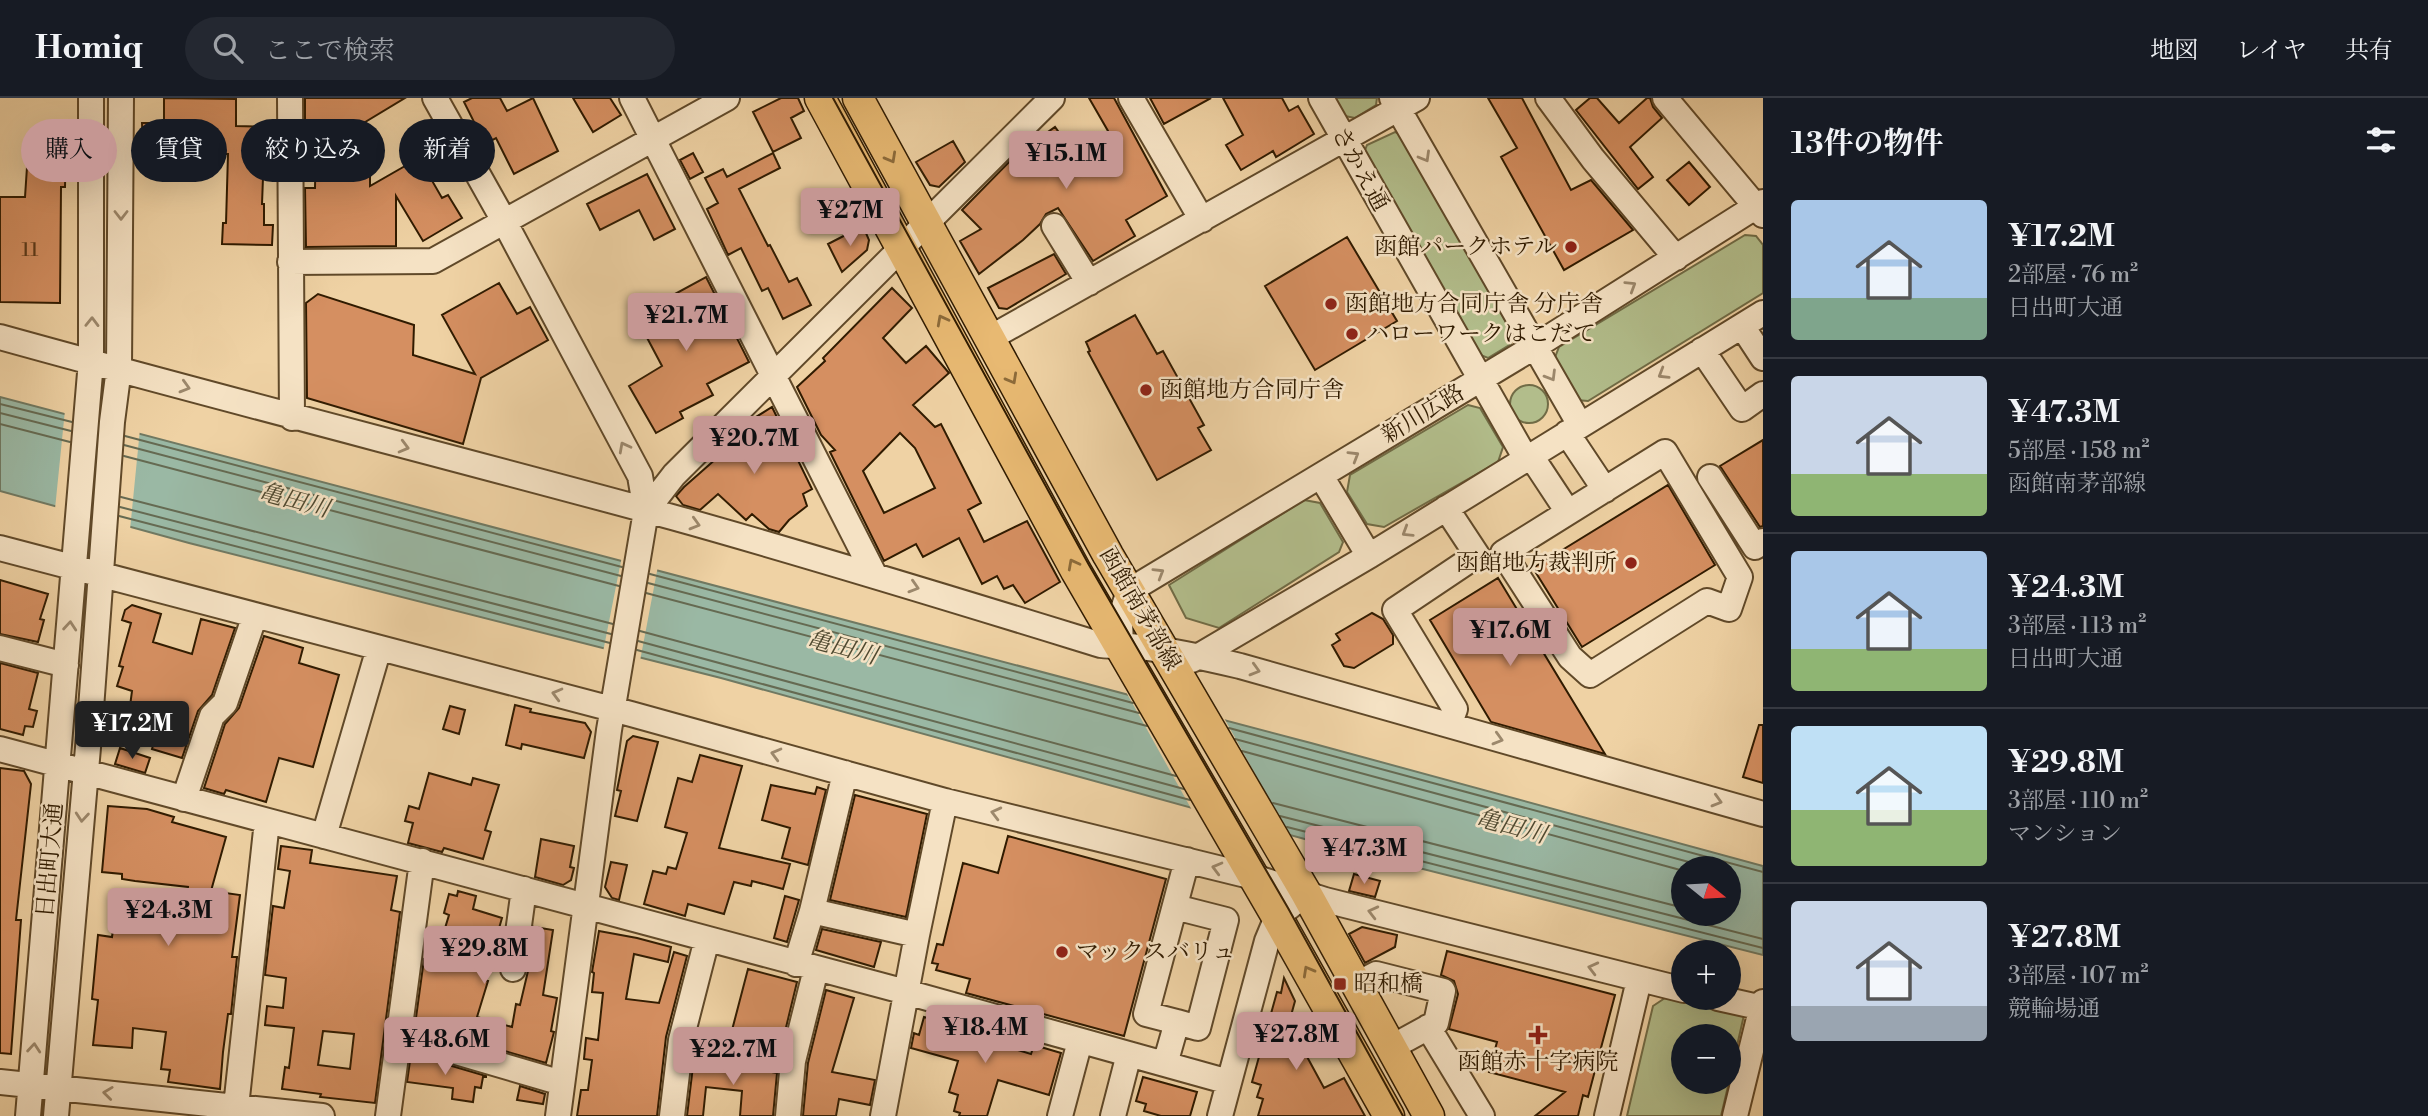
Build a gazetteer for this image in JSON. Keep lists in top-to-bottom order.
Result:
{
  "streets": {
    "main road": ["函館南茅部線"],
    "street": ["さかえ通", "新川広路", "日出町大通"]
  },
  "crossings": [
    ["さかえ通", "新川広路"],
    ["新川広路", "函館南茅部線"]
  ],
  "water": ["亀田川"],
  "places": {
    "other": [
      "函館パークホテル",
      "函館地方合同庁舎 分庁舎",
      "ハローワークはこだて",
      "函館地方合同庁舎",
      "函館地方裁判所",
      "マックスバリュ"
    ],
    "transit": ["昭和橋"],
    "health": ["函館赤十字病院"]
  },
  "house_numbers": ["11"],
  "north": "right",
  "page": {
    "header": "Homiq",
    "search": "ここで検索",
    "nav": ["地図", "レイヤ", "共有"],
    "heading": "13件の物件",
    "chip": [
      "購入",
      "賃貸",
      "絞り込み",
      "新着"
    ],
    "price": [
      "¥15.1M",
      "¥27M",
      "¥21.7M",
      "¥20.7M",
      "¥17.6M",
      "¥17.2M",
      "¥47.3M",
      "¥24.3M",
      "¥29.8M",
      "¥18.4M",
      "¥27.8M",
      "¥48.6M",
      "¥22.7M"
    ],
    "list": [
      {
        "name": "¥17.2M",
        "note": "2部屋 · 76 m² · 日出町大通"
      },
      {
        "name": "¥47.3M",
        "note": "5部屋 · 158 m² · 函館南茅部線"
      },
      {
        "name": "¥24.3M",
        "note": "3部屋 · 113 m² · 日出町大通"
      },
      {
        "name": "¥29.8M",
        "note": "3部屋 · 110 m² · マンション"
      },
      {
        "name": "¥27.8M",
        "note": "3部屋 · 107 m² · 競輪場通"
      }
    ],
    "map_buttons": ["+", "−"]
  }
}
